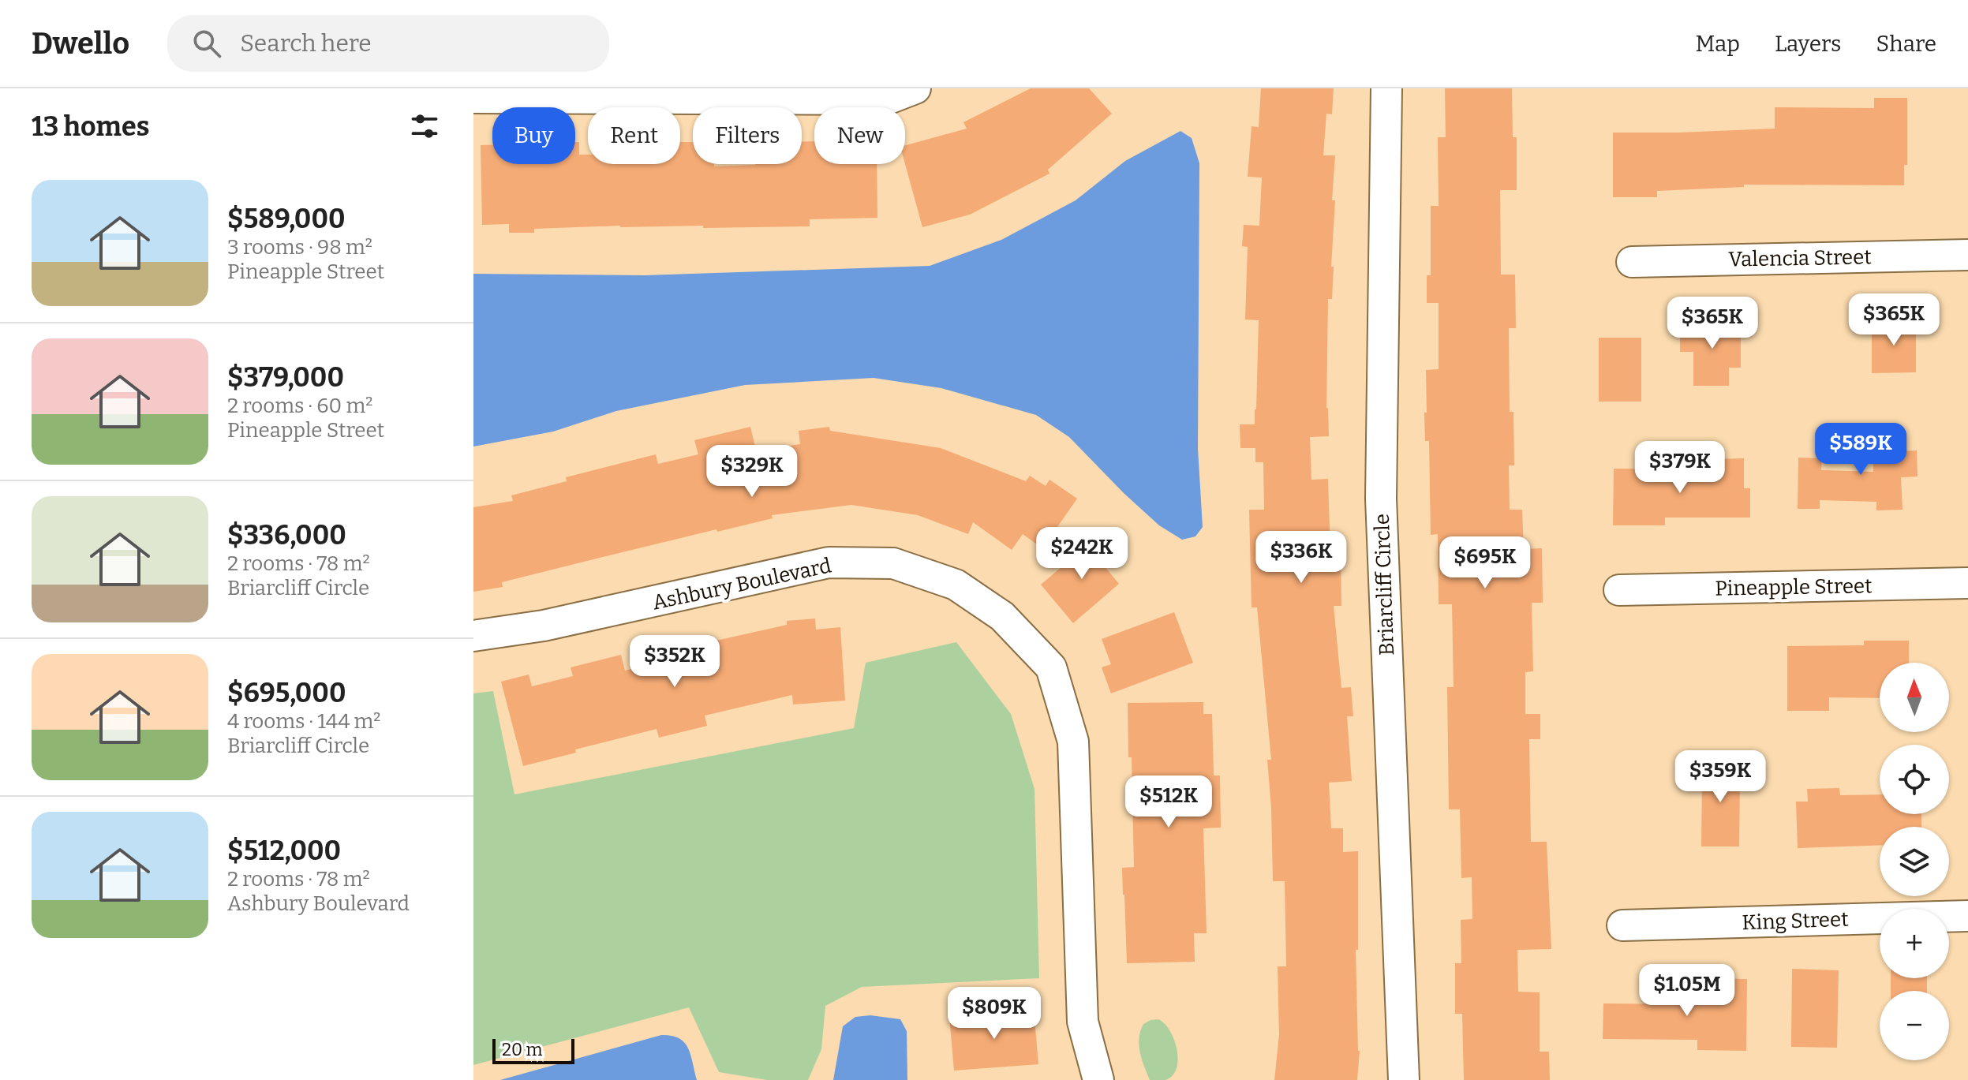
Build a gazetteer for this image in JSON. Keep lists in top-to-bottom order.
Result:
{
  "streets": {
    "street": [
      "Valencia Street",
      "Ashbury Boulevard",
      "Briarcliff Circle",
      "Pineapple Street",
      "King Street"
    ]
  },
  "scale_bar": "20 m",
  "north": "top",
  "page": {
    "header": "Dwello",
    "search": "Search here",
    "nav": ["Map", "Layers", "Share"],
    "heading": "13 homes",
    "chip": [
      "Buy",
      "Rent",
      "Filters",
      "New"
    ],
    "list": [
      {
        "name": "$589,000",
        "note": "3 rooms · 98 m² · Pineapple Street"
      },
      {
        "name": "$379,000",
        "note": "2 rooms · 60 m² · Pineapple Street"
      },
      {
        "name": "$336,000",
        "note": "2 rooms · 78 m² · Briarcliff Circle"
      },
      {
        "name": "$695,000",
        "note": "4 rooms · 144 m² · Briarcliff Circle"
      },
      {
        "name": "$512,000",
        "note": "2 rooms · 78 m² · Ashbury Boulevard"
      }
    ],
    "price": [
      "$365K",
      "$365K",
      "$589K",
      "$379K",
      "$329K",
      "$242K",
      "$336K",
      "$695K",
      "$352K",
      "$359K",
      "$512K",
      "$1.05M",
      "$809K"
    ],
    "map_buttons": ["+", "−"],
    "scale": "20 m"
  }
}
